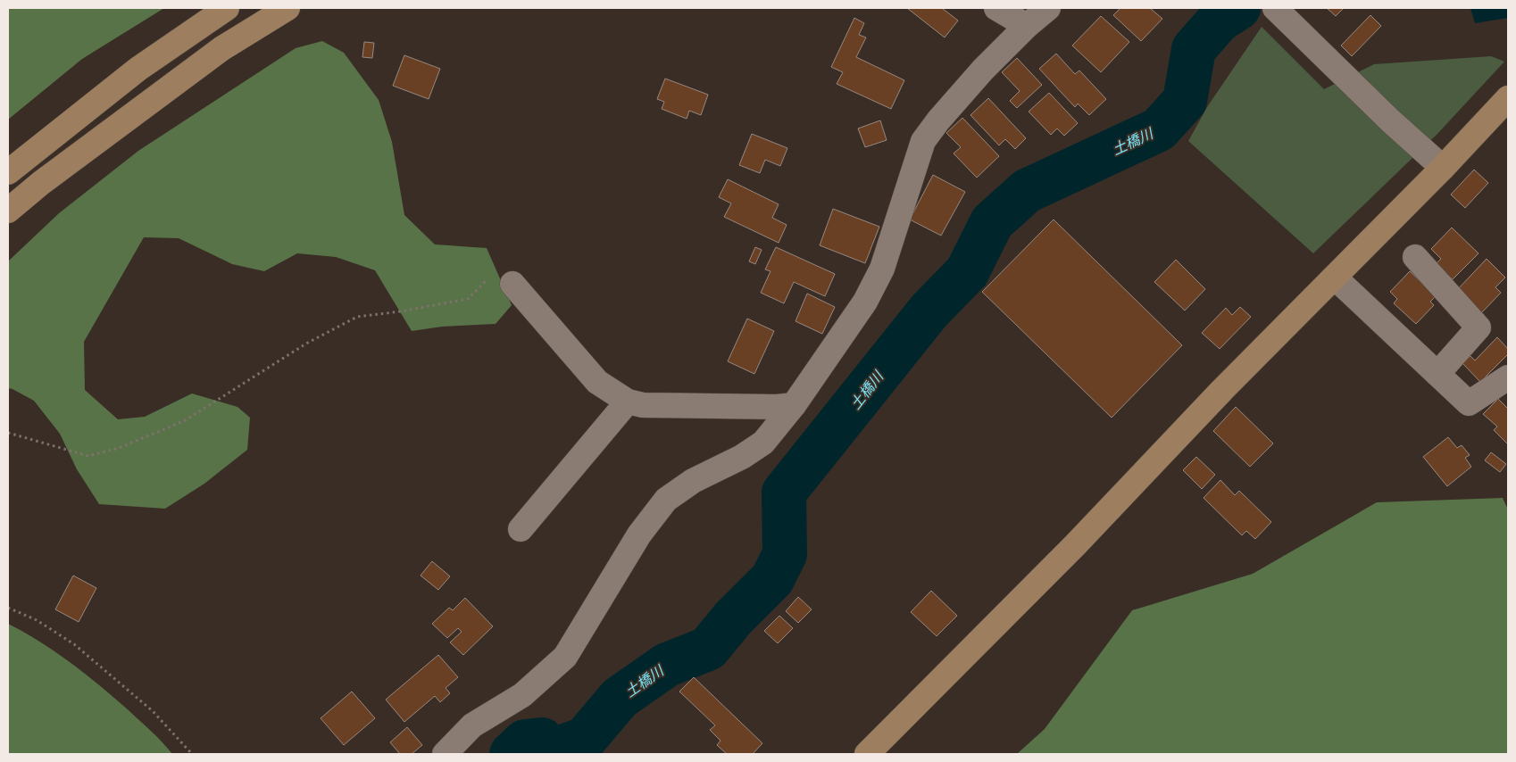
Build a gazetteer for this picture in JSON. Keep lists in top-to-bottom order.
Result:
{
  "water": ["土橋川"]
}
